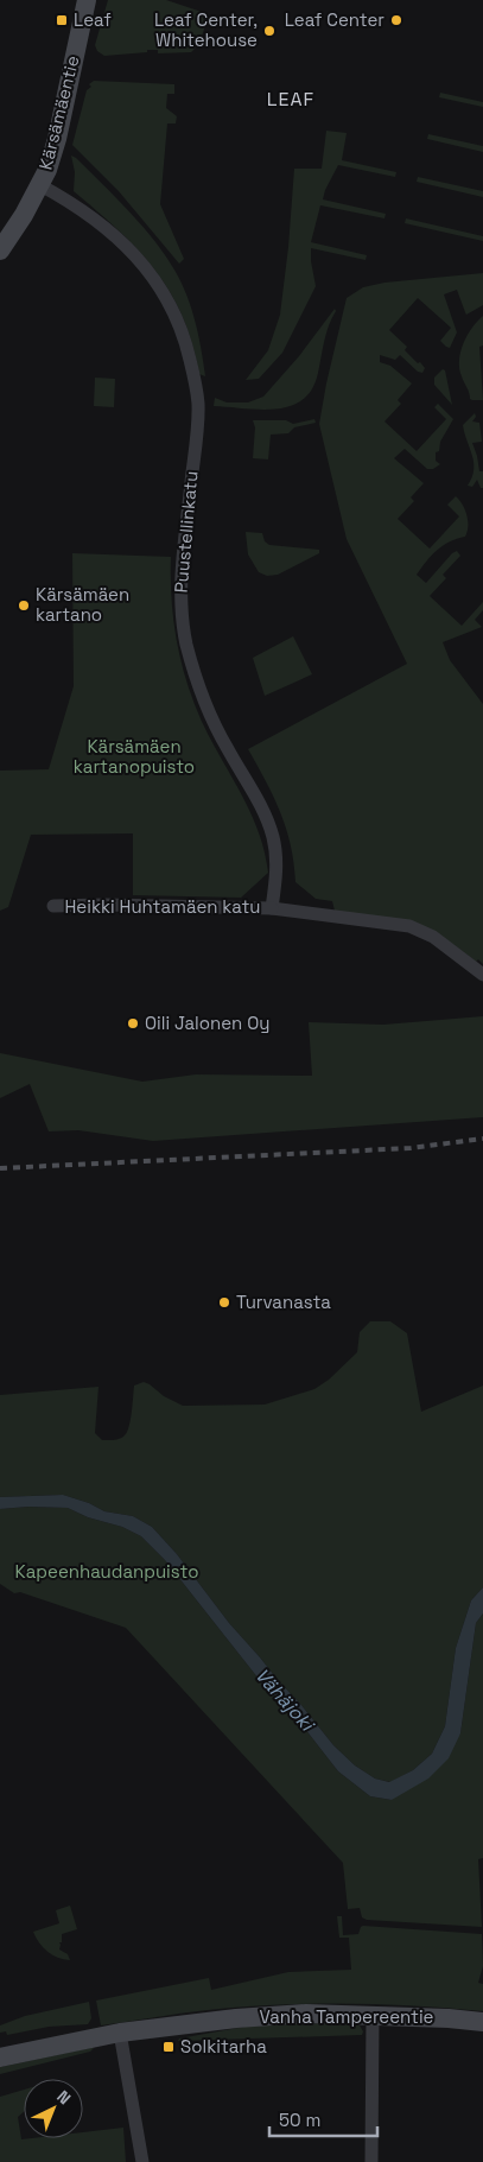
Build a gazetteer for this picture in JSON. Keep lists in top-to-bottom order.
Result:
{
  "streets": {
    "main road": ["Kärsämäentie", "Vanha Tampereentie"],
    "street": ["Puustellinkatu", "Heikki Huhtamäen katu"]
  },
  "crossings": [
    ["Kärsämäentie", "Puustellinkatu"],
    ["Puustellinkatu", "Heikki Huhtamäen katu"]
  ],
  "districts": ["LEAF"],
  "water": ["Vähäjoki"],
  "parks": ["Kärsämäen kartanopuisto", "Kapeenhaudanpuisto"],
  "places": {
    "transit": ["Leaf", "Solkitarha"],
    "other": [
      "Leaf Center",
      "Leaf Center, Whitehouse",
      "Kärsämäen kartano",
      "Oili Jalonen Oy",
      "Turvanasta"
    ]
  },
  "scale_bar": "50 m",
  "north": "top right"
}
